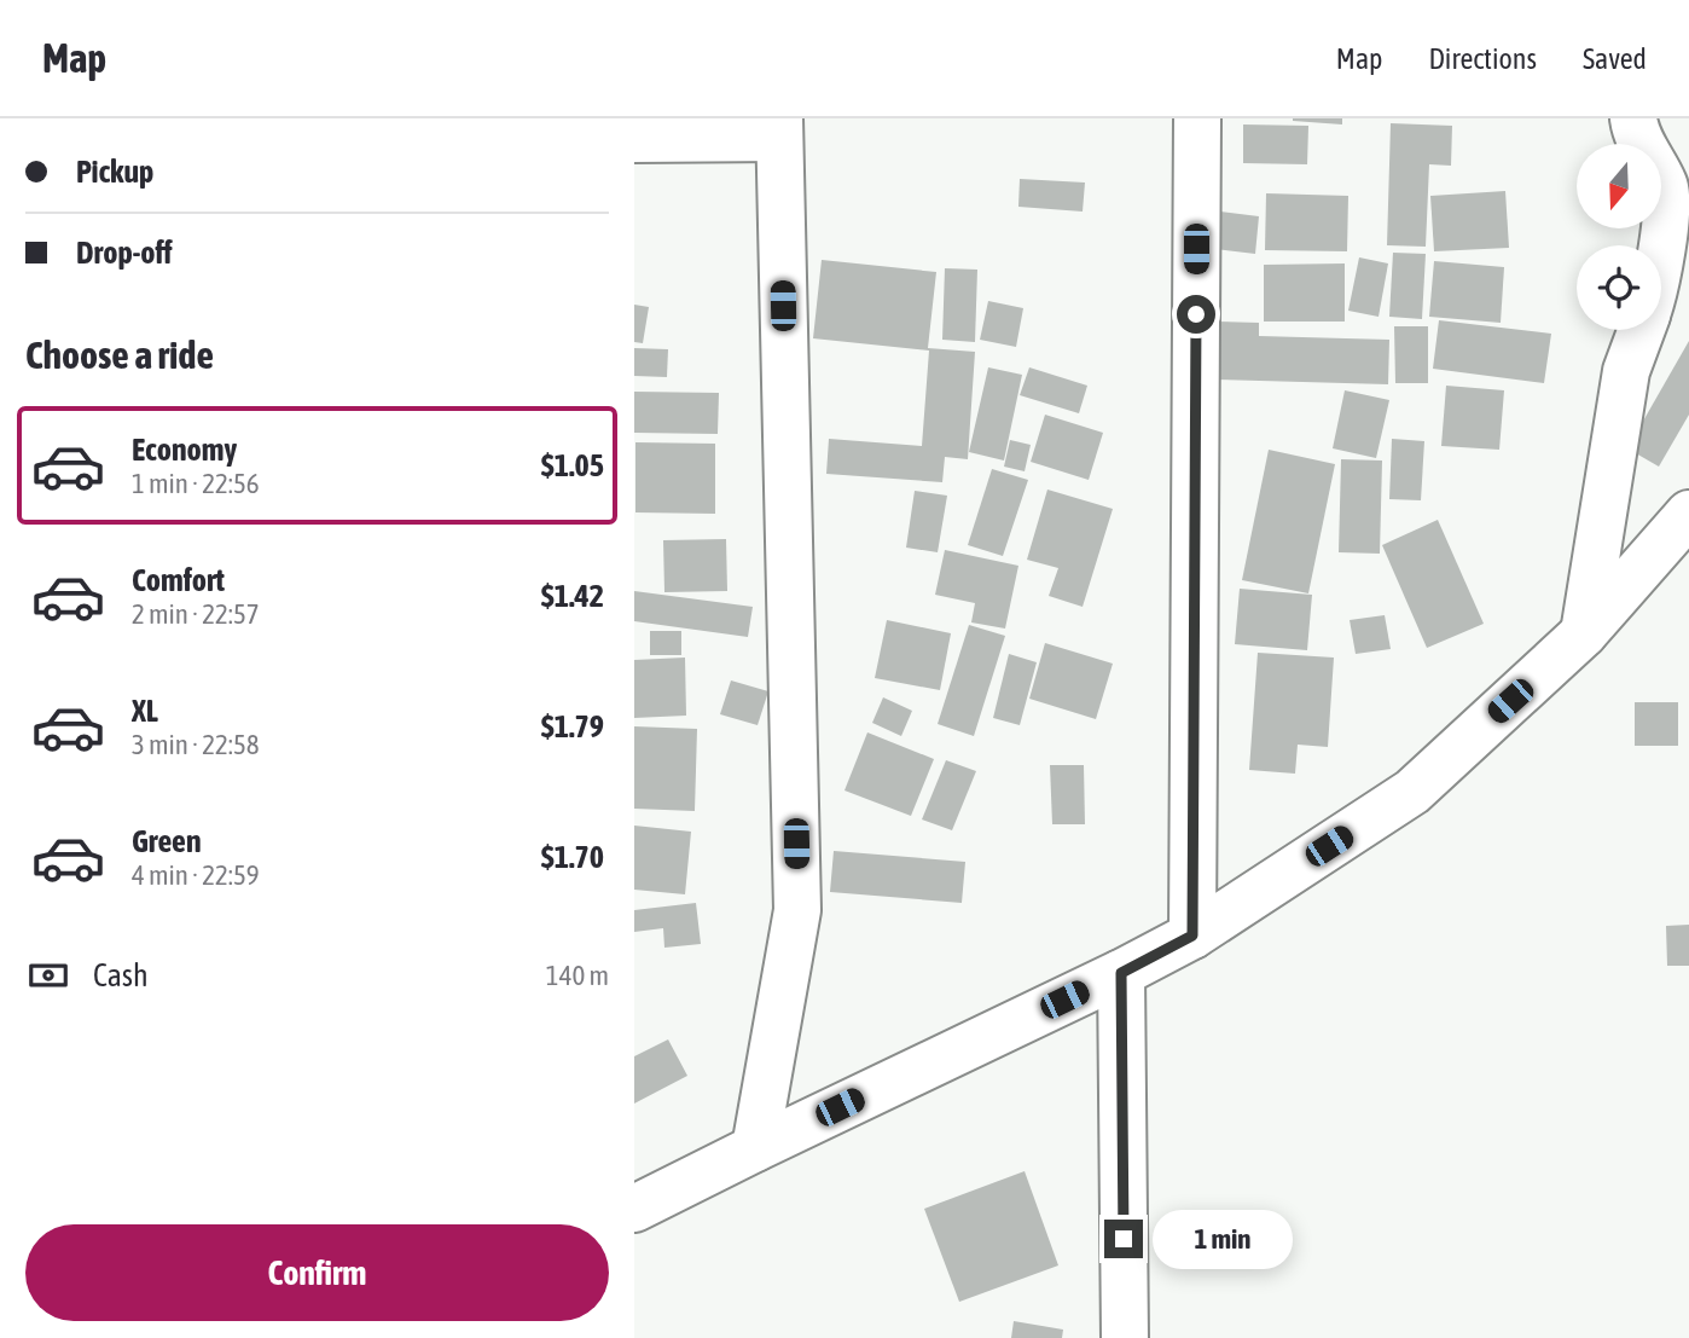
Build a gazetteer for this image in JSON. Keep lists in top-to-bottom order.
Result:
{
  "north": "bottom",
  "page": {
    "header": "Map",
    "nav": ["Map", "Directions", "Saved"],
    "banner": ["Pickup", "Drop-off"],
    "heading": "Choose a ride",
    "list": [
      {
        "name": "Economy",
        "note": "1 min · 22:56",
        "value": "$1.05"
      },
      {
        "name": "Comfort",
        "note": "2 min · 22:57",
        "value": "$1.42"
      },
      {
        "name": "XL",
        "note": "3 min · 22:58",
        "value": "$1.79"
      },
      {
        "name": "Green",
        "note": "4 min · 22:59",
        "value": "$1.70"
      }
    ],
    "pay": ["Cash", "140 m"],
    "buttons": "Confirm",
    "bubble": "1 min"
  }
}
